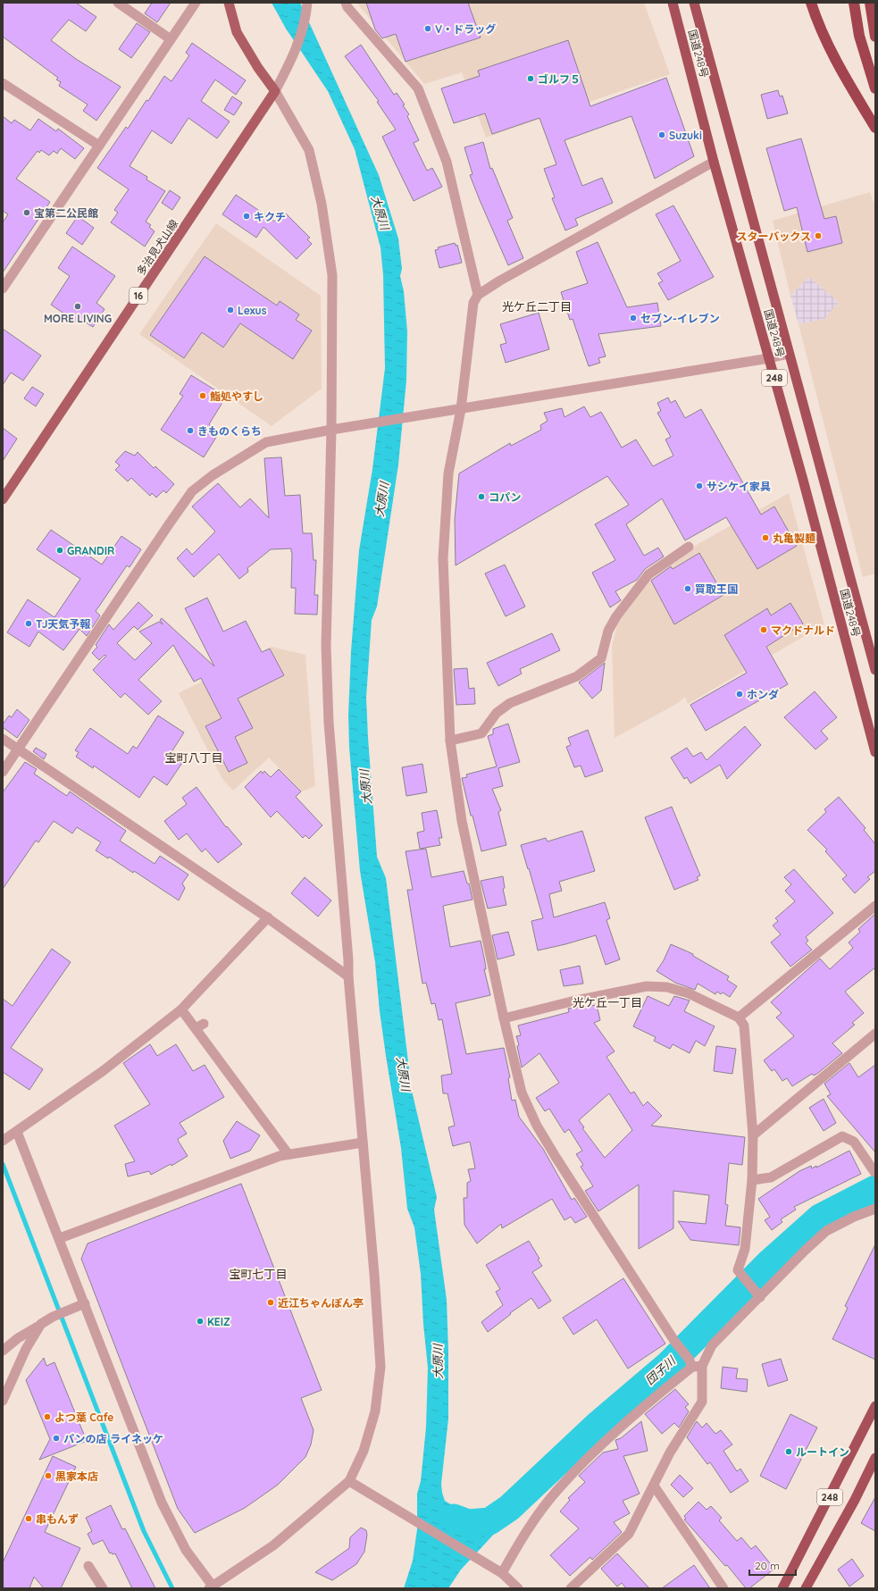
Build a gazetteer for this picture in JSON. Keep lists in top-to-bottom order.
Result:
{
  "streets": {
    "highway": ["国道248号", "248"],
    "main road": ["多治見犬山線", "16"]
  },
  "districts": [
    "光ケ丘二丁目",
    "宝町八丁目",
    "光ケ丘一丁目",
    "宝町七丁目"
  ],
  "water": ["大原川", "団子川"],
  "places": [
    "V・ドラッグ",
    "ゴルフ５",
    "Suzuki",
    "宝第二公民館",
    "キクチ",
    "スターバックス",
    "MORE LIVING",
    "Lexus",
    "セブン-イレブン",
    "鮨処やすし",
    "きものくらち",
    "サシケイ家具",
    "コパン",
    "丸亀製麺",
    "GRANDIR",
    "買取王国",
    "TJ天気予報",
    "マクドナルド",
    "ホンダ",
    "近江ちゃんぽん亭",
    "KEIZ",
    "よつ葉 Cafe",
    "パンの店 ライネッケ",
    "ルートイン",
    "黒家本店",
    "串もんず"
  ],
  "scale_bar": "20 m"
}
